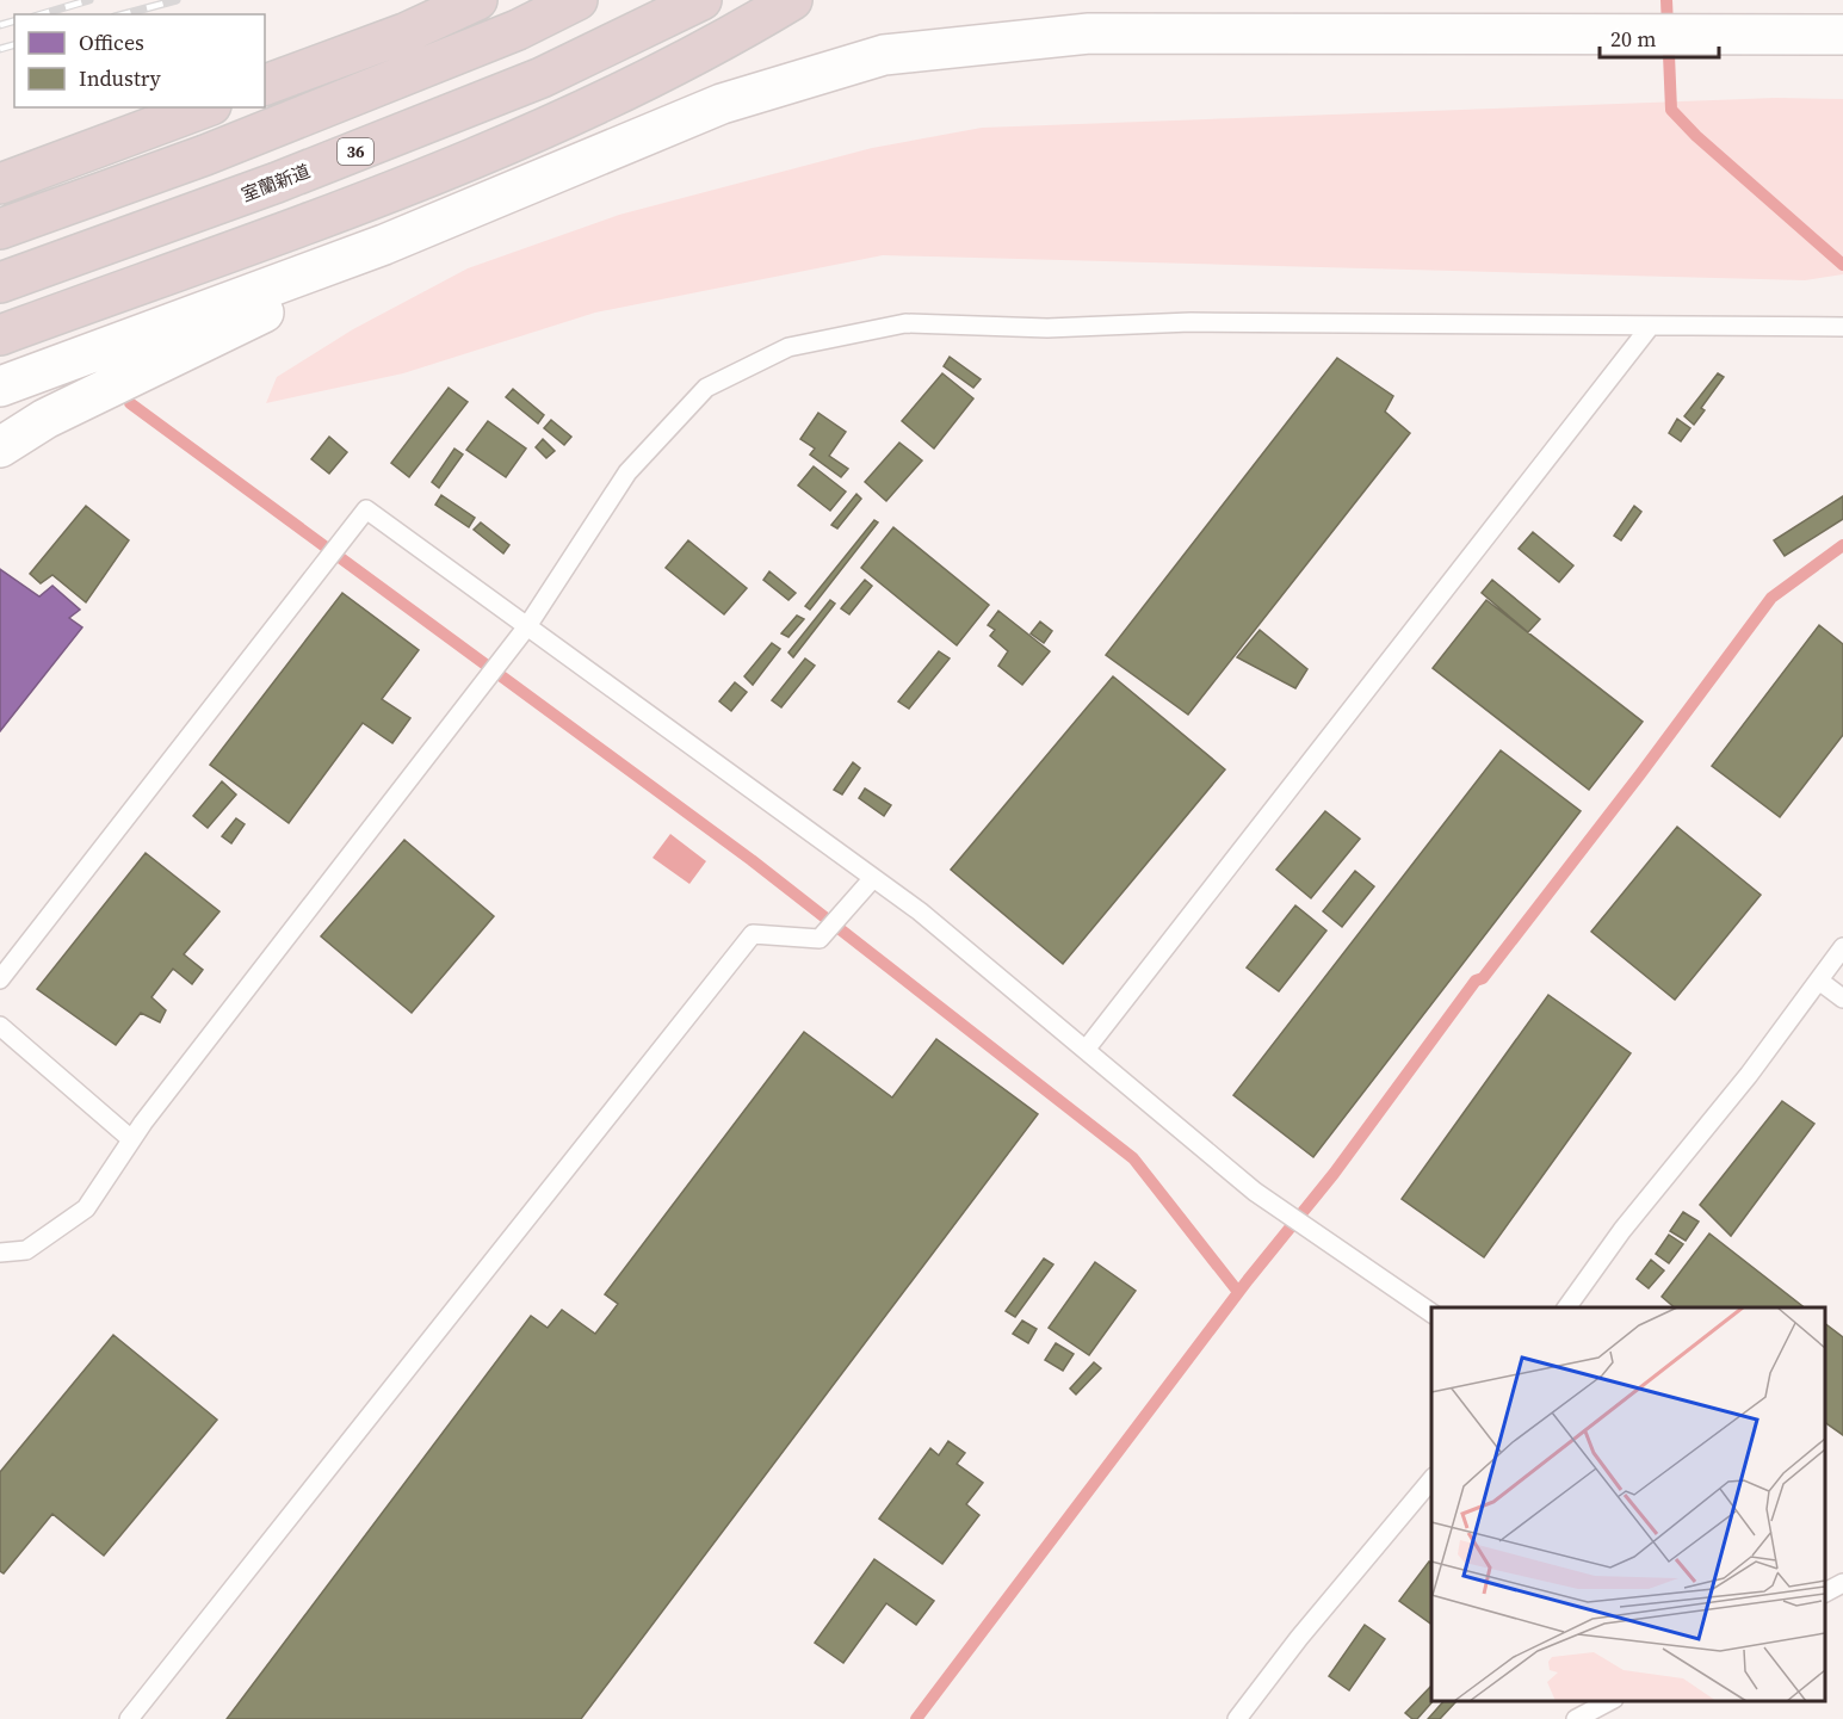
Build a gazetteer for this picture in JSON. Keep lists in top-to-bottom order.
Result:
{
  "streets": {
    "highway": ["36", "室蘭新道"]
  },
  "legend": ["Offices", "Industry"],
  "scale_bar": "20 m"
}
